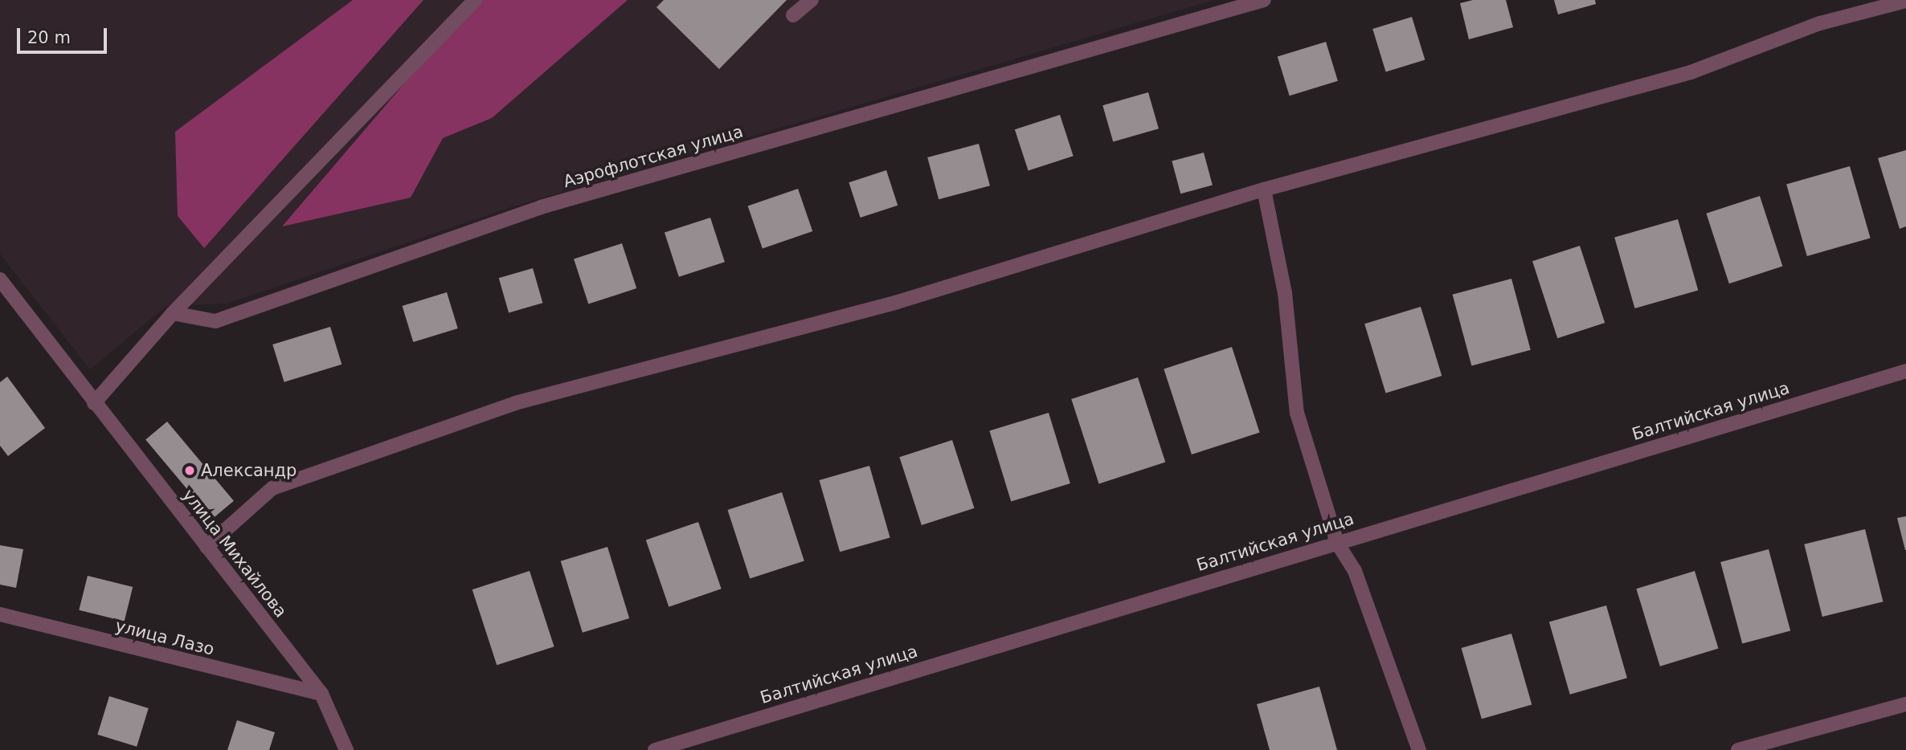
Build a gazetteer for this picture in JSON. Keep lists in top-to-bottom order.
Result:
{
  "streets": {
    "street": [
      "Аэрофлотская улица",
      "Балтийская улица",
      "улица Михайлова",
      "улица Лазо"
    ]
  },
  "crossings": [
    ["улица Михайлова", "улица Лазо"]
  ],
  "places": ["Александр"],
  "scale_bar": "20 m"
}
